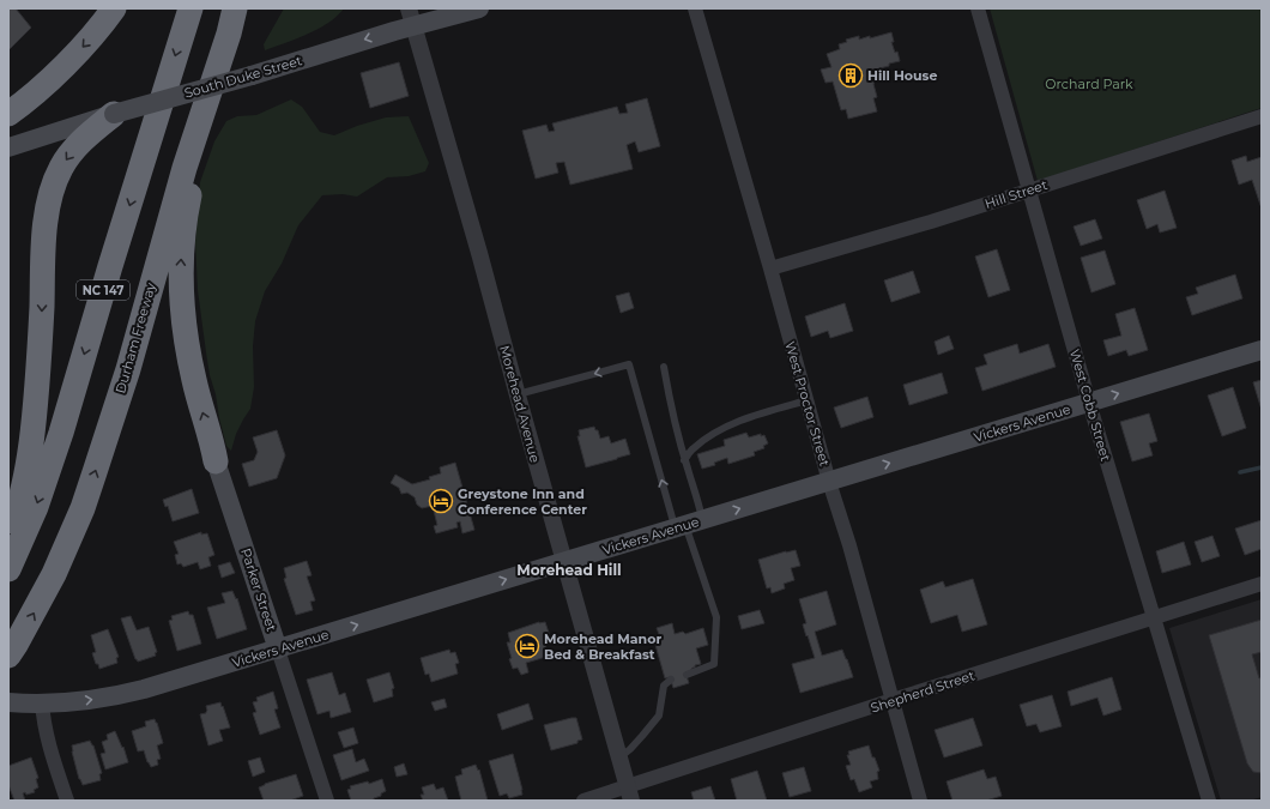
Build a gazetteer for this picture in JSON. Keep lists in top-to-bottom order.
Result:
{
  "streets": {
    "highway": ["NC 147", "Durham Freeway"],
    "main road": ["South Duke Street", "Vickers Avenue", "Parker Street"],
    "street": [
      "Hill Street",
      "Morehead Avenue",
      "West Proctor Street",
      "West Cobb Street",
      "Shepherd Street"
    ]
  },
  "crossings": [
    ["South Duke Street", "Morehead Avenue"],
    ["Hill Street", "West Proctor Street"],
    ["Hill Street", "West Cobb Street"],
    ["Morehead Avenue", "Vickers Avenue"],
    ["Morehead Avenue", "Shepherd Street"],
    ["West Proctor Street", "Vickers Avenue"],
    ["West Proctor Street", "Shepherd Street"],
    ["West Cobb Street", "Vickers Avenue"],
    ["West Cobb Street", "Shepherd Street"],
    ["Vickers Avenue", "Parker Street"]
  ],
  "one_way": ["South Duke Street", "Vickers Avenue"],
  "districts": ["Morehead Hill"],
  "parks": ["Orchard Park"],
  "places": {
    "building": ["Hill House"],
    "hotel": ["Greystone Inn and Conference Center", "Morehead Manor Bed & Breakfast"]
  }
}
